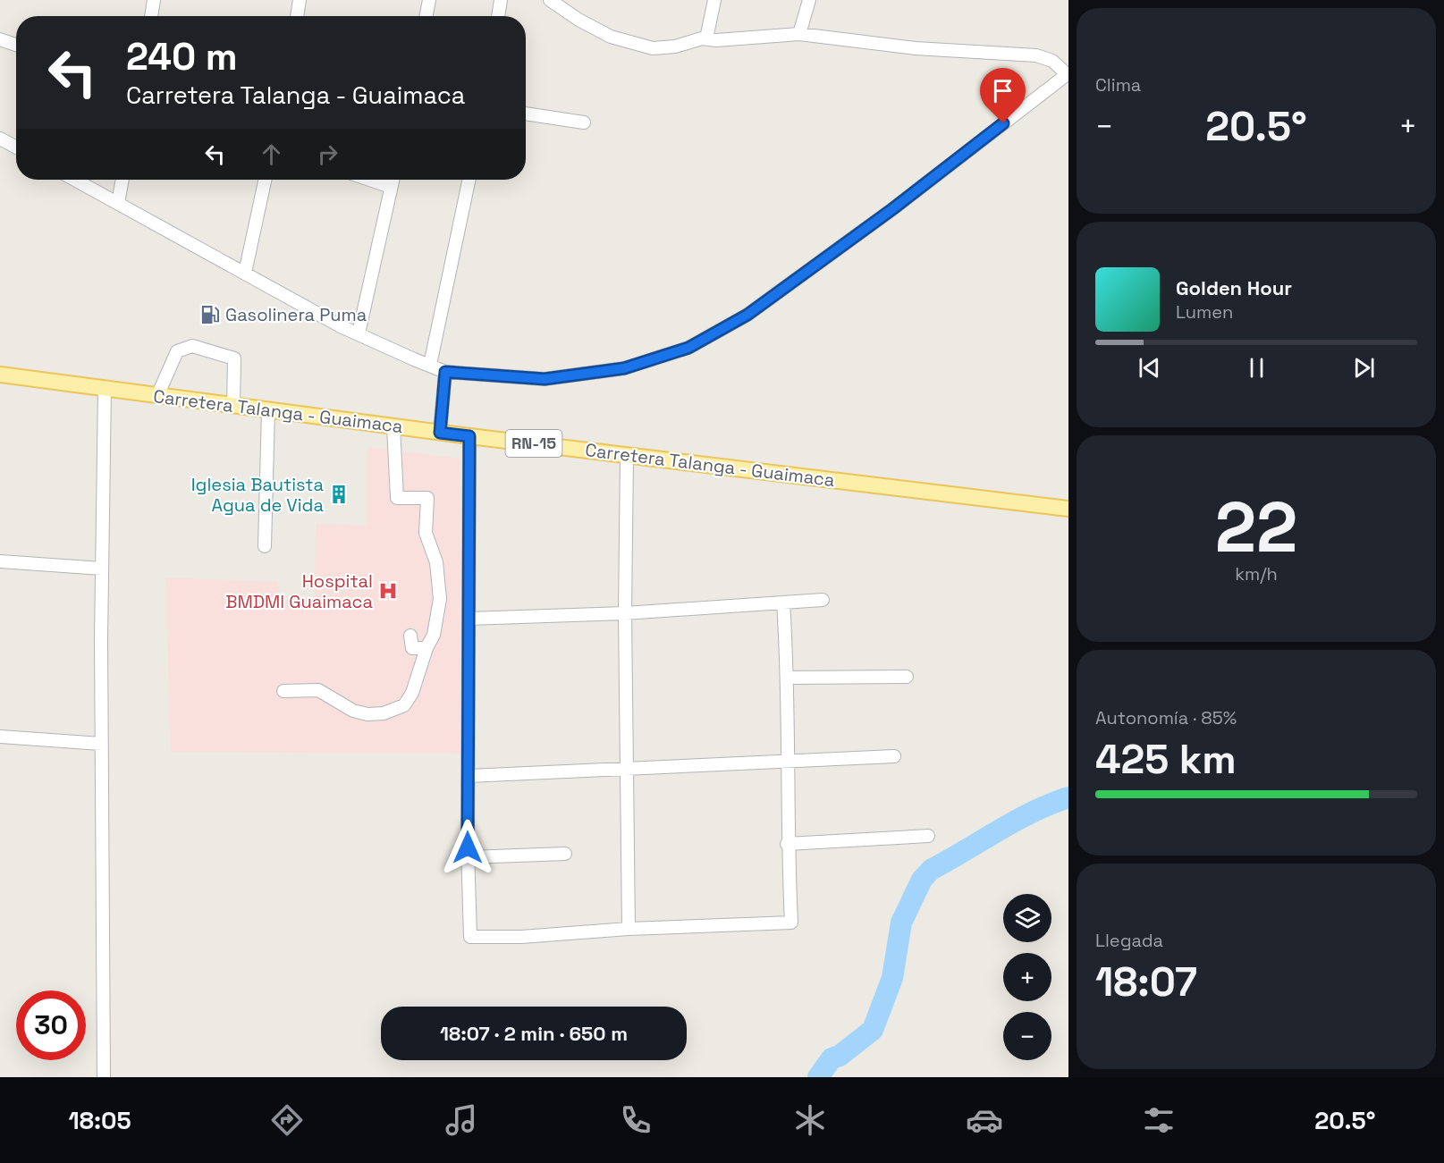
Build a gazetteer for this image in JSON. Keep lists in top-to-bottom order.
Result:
{
  "streets": {
    "main road": ["Carretera Talanga - Guaimaca", "RN-15"]
  },
  "places": {
    "fuel station": ["Gasolinera Puma"],
    "building": ["Iglesia Bautista Agua de Vida"],
    "hospital": ["Hospital BMDMI Guaimaca"]
  },
  "page": {
    "tile": [
      "Clima",
      ["22", "km/h"],
      ["Autonomía · 85%", "425 km"],
      ["Llegada", "18:07"]
    ],
    "turn": ["240 m", "Carretera Talanga - Guaimaca"],
    "heat": ["−", "20.5°", "+"],
    "song": ["Golden Hour", "Lumen"],
    "map_buttons": ["+", "−"],
    "limit": "30",
    "trip": "18:07 · 2 min · 650 m",
    "tabs": ["18:05", "20.5°"]
  }
}
